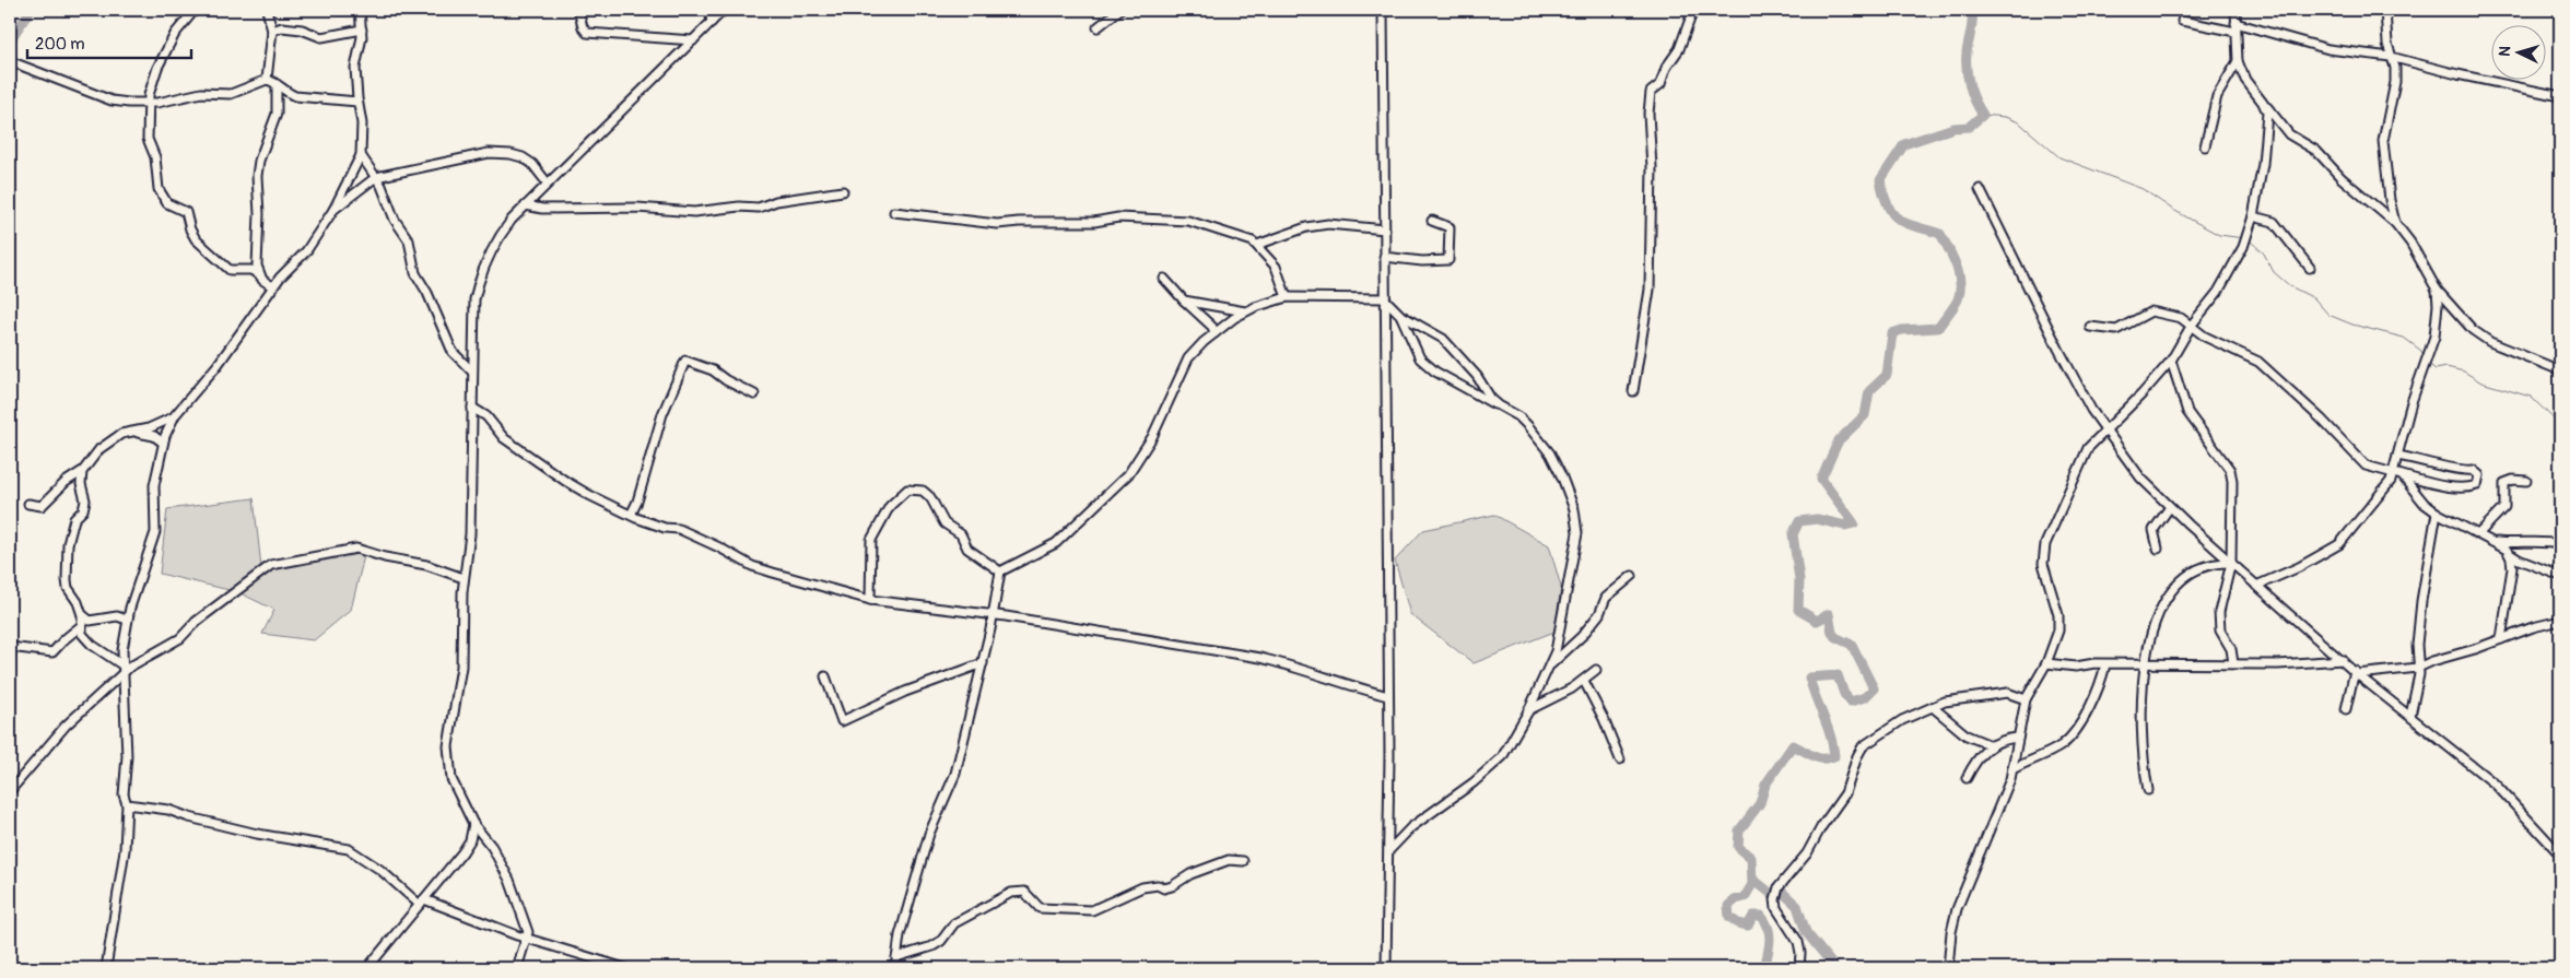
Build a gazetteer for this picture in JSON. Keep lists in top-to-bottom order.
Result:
{
  "scale_bar": "200 m",
  "north": "left"
}
